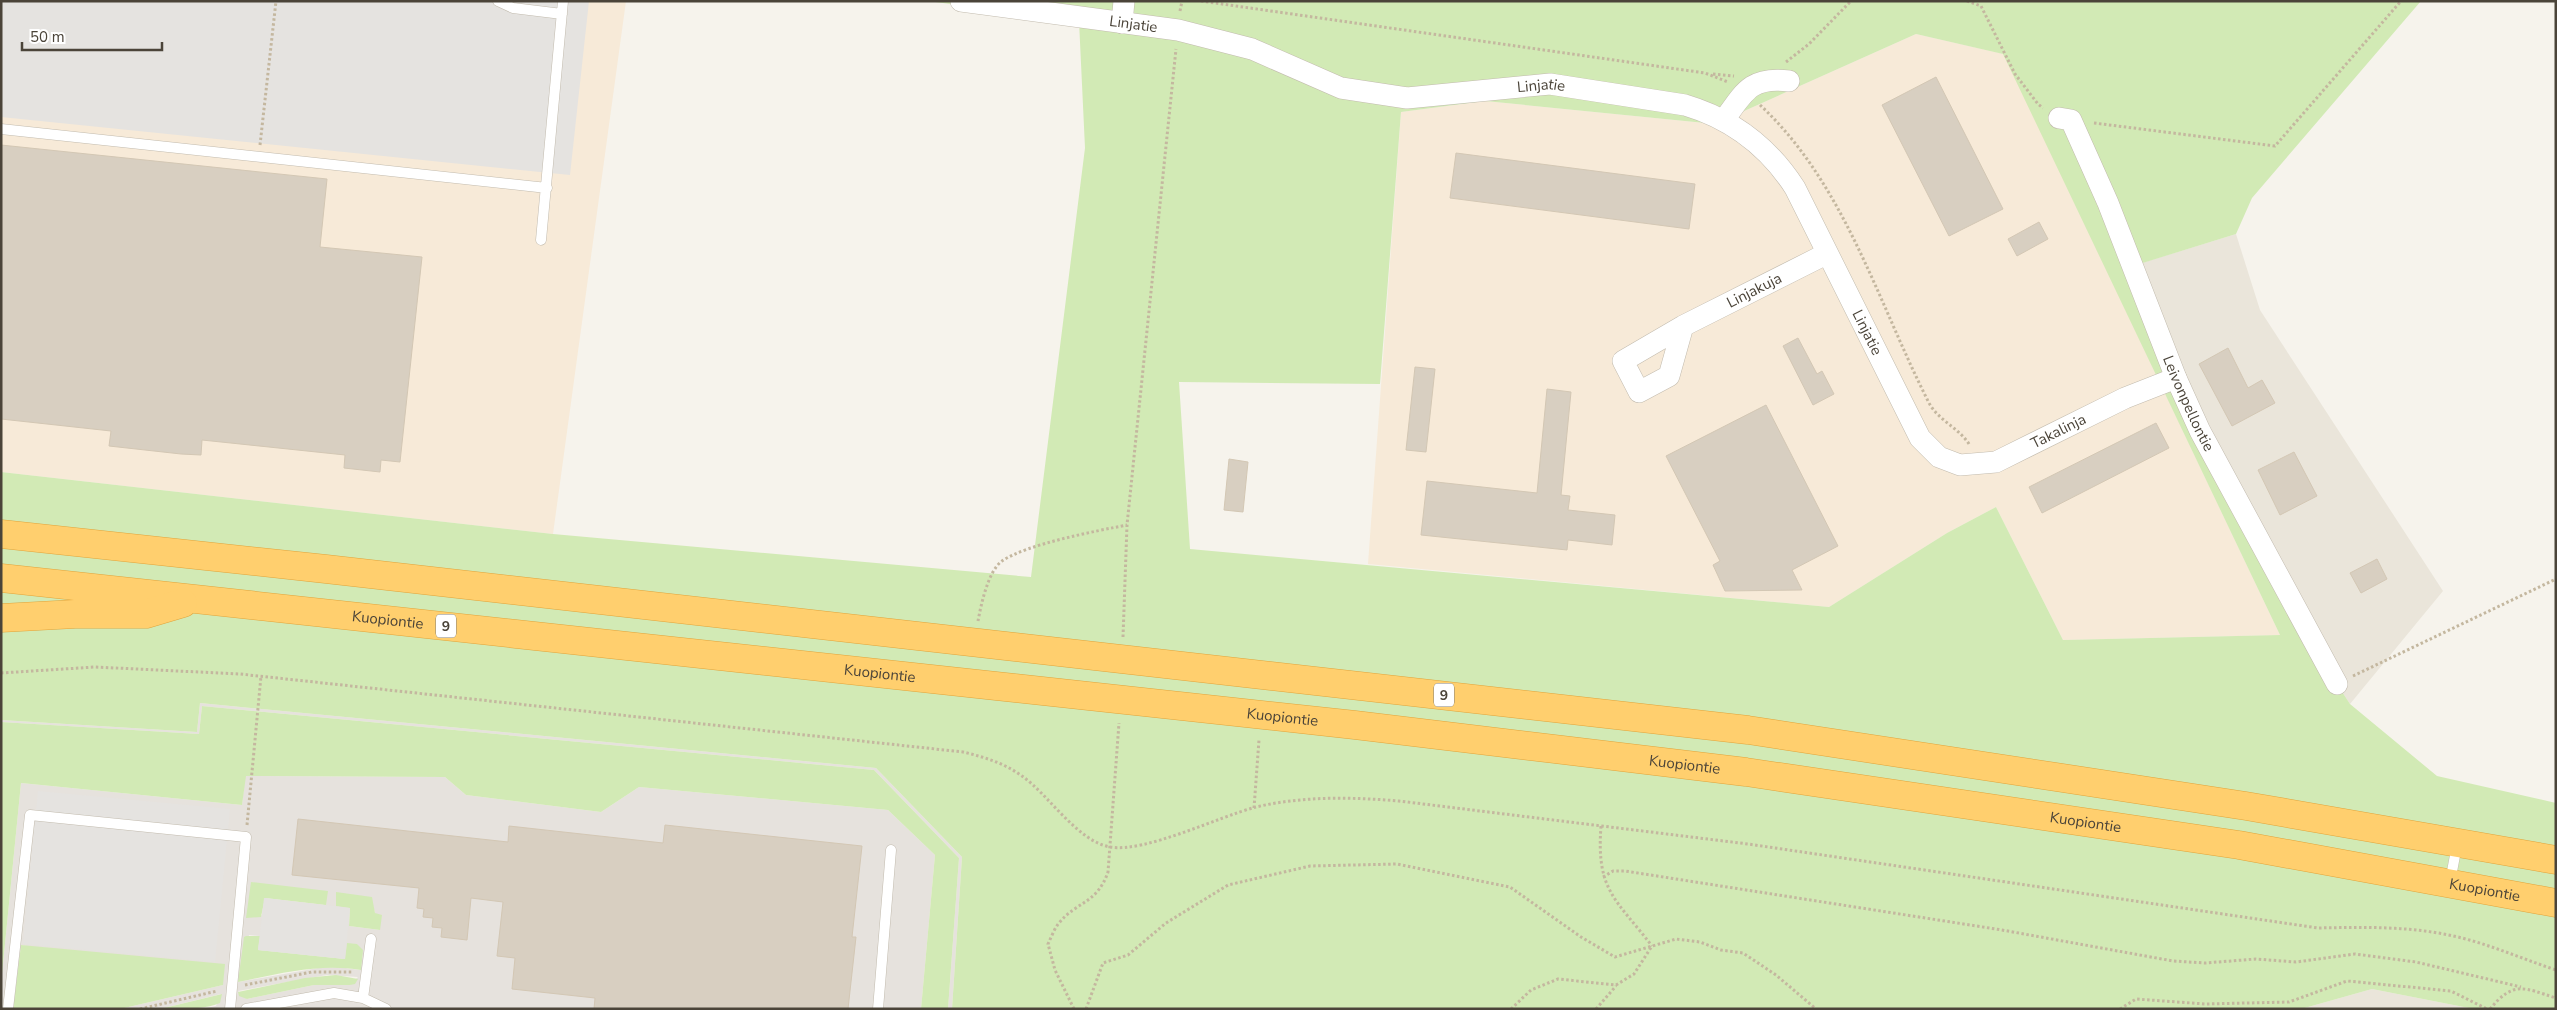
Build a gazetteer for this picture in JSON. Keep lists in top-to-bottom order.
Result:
{
  "streets": {
    "highway": ["Kuopiontie", "9"],
    "street": [
      "Linjatie",
      "Linjakuja",
      "Leivonpellontie",
      "Takalinja"
    ]
  },
  "crossings": [
    ["Linjatie", "Linjakuja"],
    ["Linjatie", "Takalinja"],
    ["Leivonpellontie", "Takalinja"]
  ],
  "scale_bar": "50 m"
}
